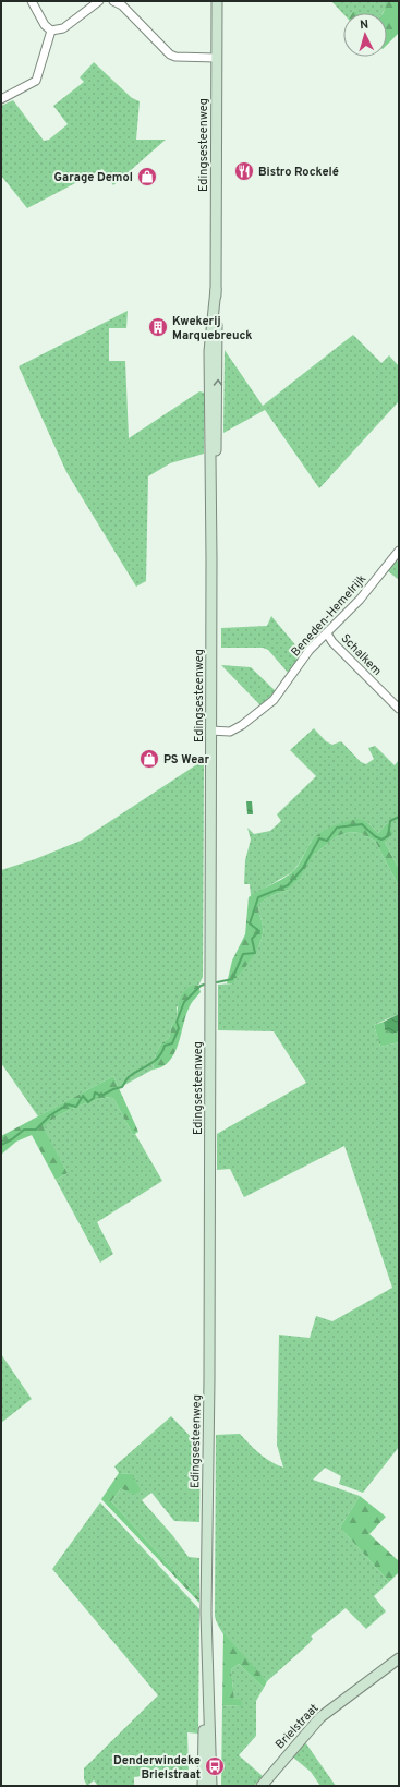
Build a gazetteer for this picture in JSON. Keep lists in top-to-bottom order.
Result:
{
  "streets": {
    "main road": ["Edingsesteenweg", "Brielstraat"],
    "street": ["Beneden-Hemelrijk", "Schalkem"]
  },
  "crossings": [
    ["Edingsesteenweg", "Beneden-Hemelrijk"],
    ["Beneden-Hemelrijk", "Schalkem"]
  ],
  "places": {
    "restaurant": ["Bistro Rockelé"],
    "shop": ["Garage Demol", "PS Wear"],
    "building": ["Kwekerij Marquebreuck"],
    "bus stop": ["Denderwindeke Brielstraat"]
  },
  "north": "top"
}
